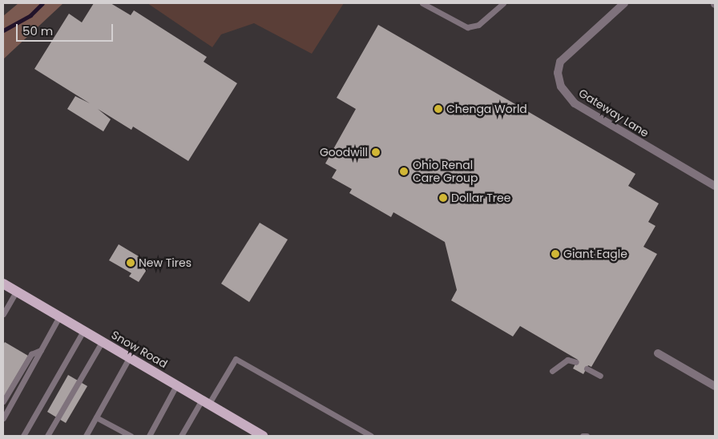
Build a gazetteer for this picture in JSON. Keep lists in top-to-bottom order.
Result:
{
  "streets": {
    "main road": ["Snow Road"],
    "street": ["Gateway Lane"]
  },
  "places": [
    "Chenga World",
    "Goodwill",
    "Ohio Renal Care Group",
    "Dollar Tree",
    "Giant Eagle",
    "New Tires"
  ],
  "scale_bar": "50 m"
}
